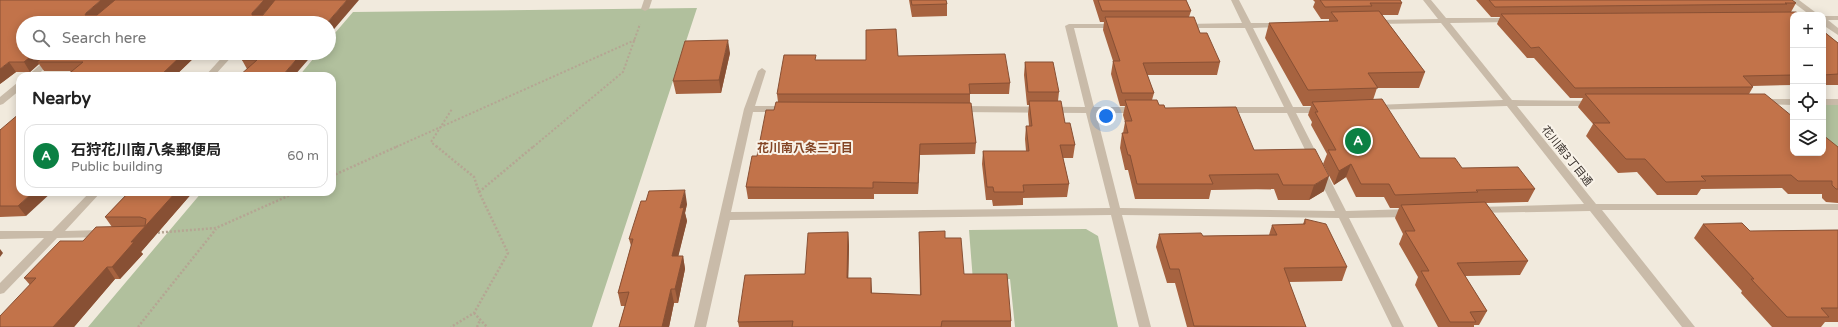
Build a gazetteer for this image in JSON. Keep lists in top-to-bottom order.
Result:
{
  "streets": {
    "street": ["花川南3丁目通"]
  },
  "districts": ["花川南八条三丁目"],
  "page": {
    "map_buttons": ["+", "−"],
    "search": "Search here",
    "heading": "Nearby",
    "list": [
      {
        "mark": "A",
        "name": "石狩花川南八条郵便局",
        "note": "Public building",
        "value": "60 m"
      }
    ],
    "pins": "A"
  }
}
